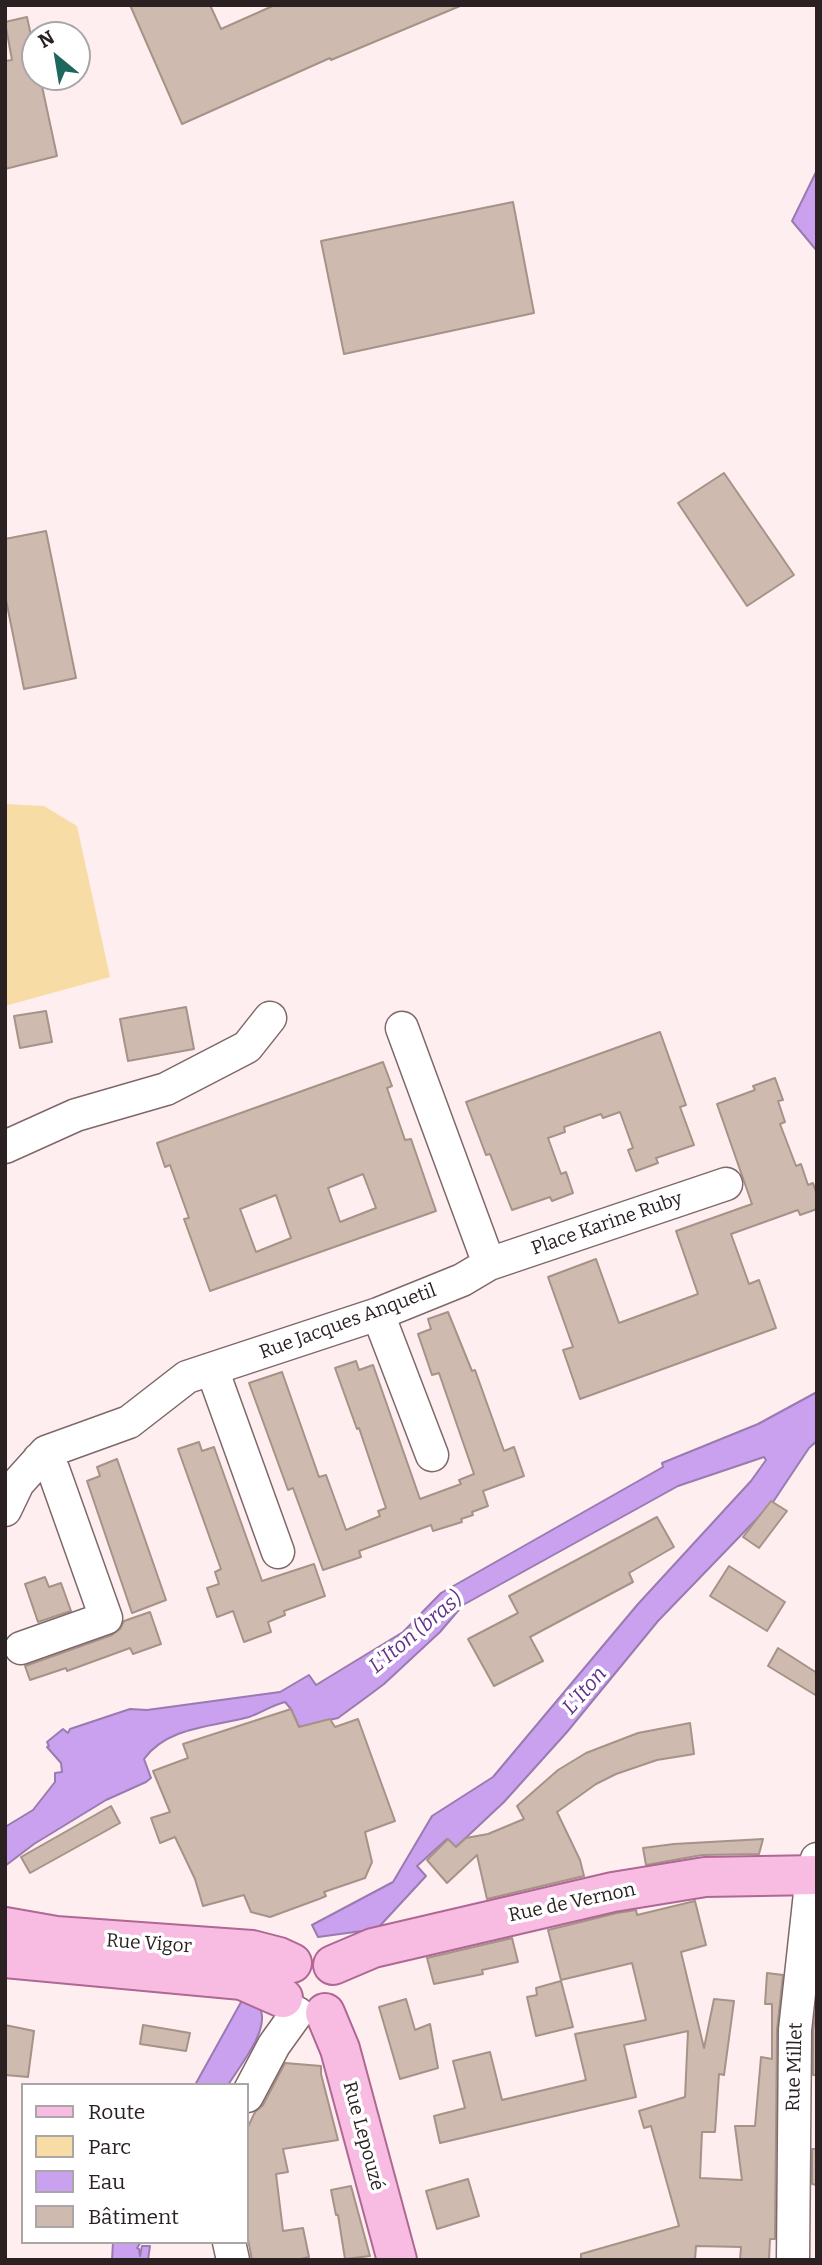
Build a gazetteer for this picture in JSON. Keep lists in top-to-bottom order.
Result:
{
  "streets": {
    "main road": ["Rue de Vernon", "Rue Vigor", "Rue Lepouzé"],
    "street": ["Place Karine Ruby", "Rue Jacques Anquetil", "Rue Millet"]
  },
  "crossings": [
    ["Place Karine Ruby", "Rue Jacques Anquetil"],
    ["Rue de Vernon", "Rue Vigor"],
    ["Rue de Vernon", "Rue Millet"],
    ["Rue de Vernon", "Rue Lepouzé"],
    ["Rue Vigor", "Rue Lepouzé"]
  ],
  "water": ["L'Iton (bras)", "L'Iton"],
  "legend": [
    "Route",
    "Parc",
    "Eau",
    "Bâtiment"
  ],
  "north": "top left"
}
